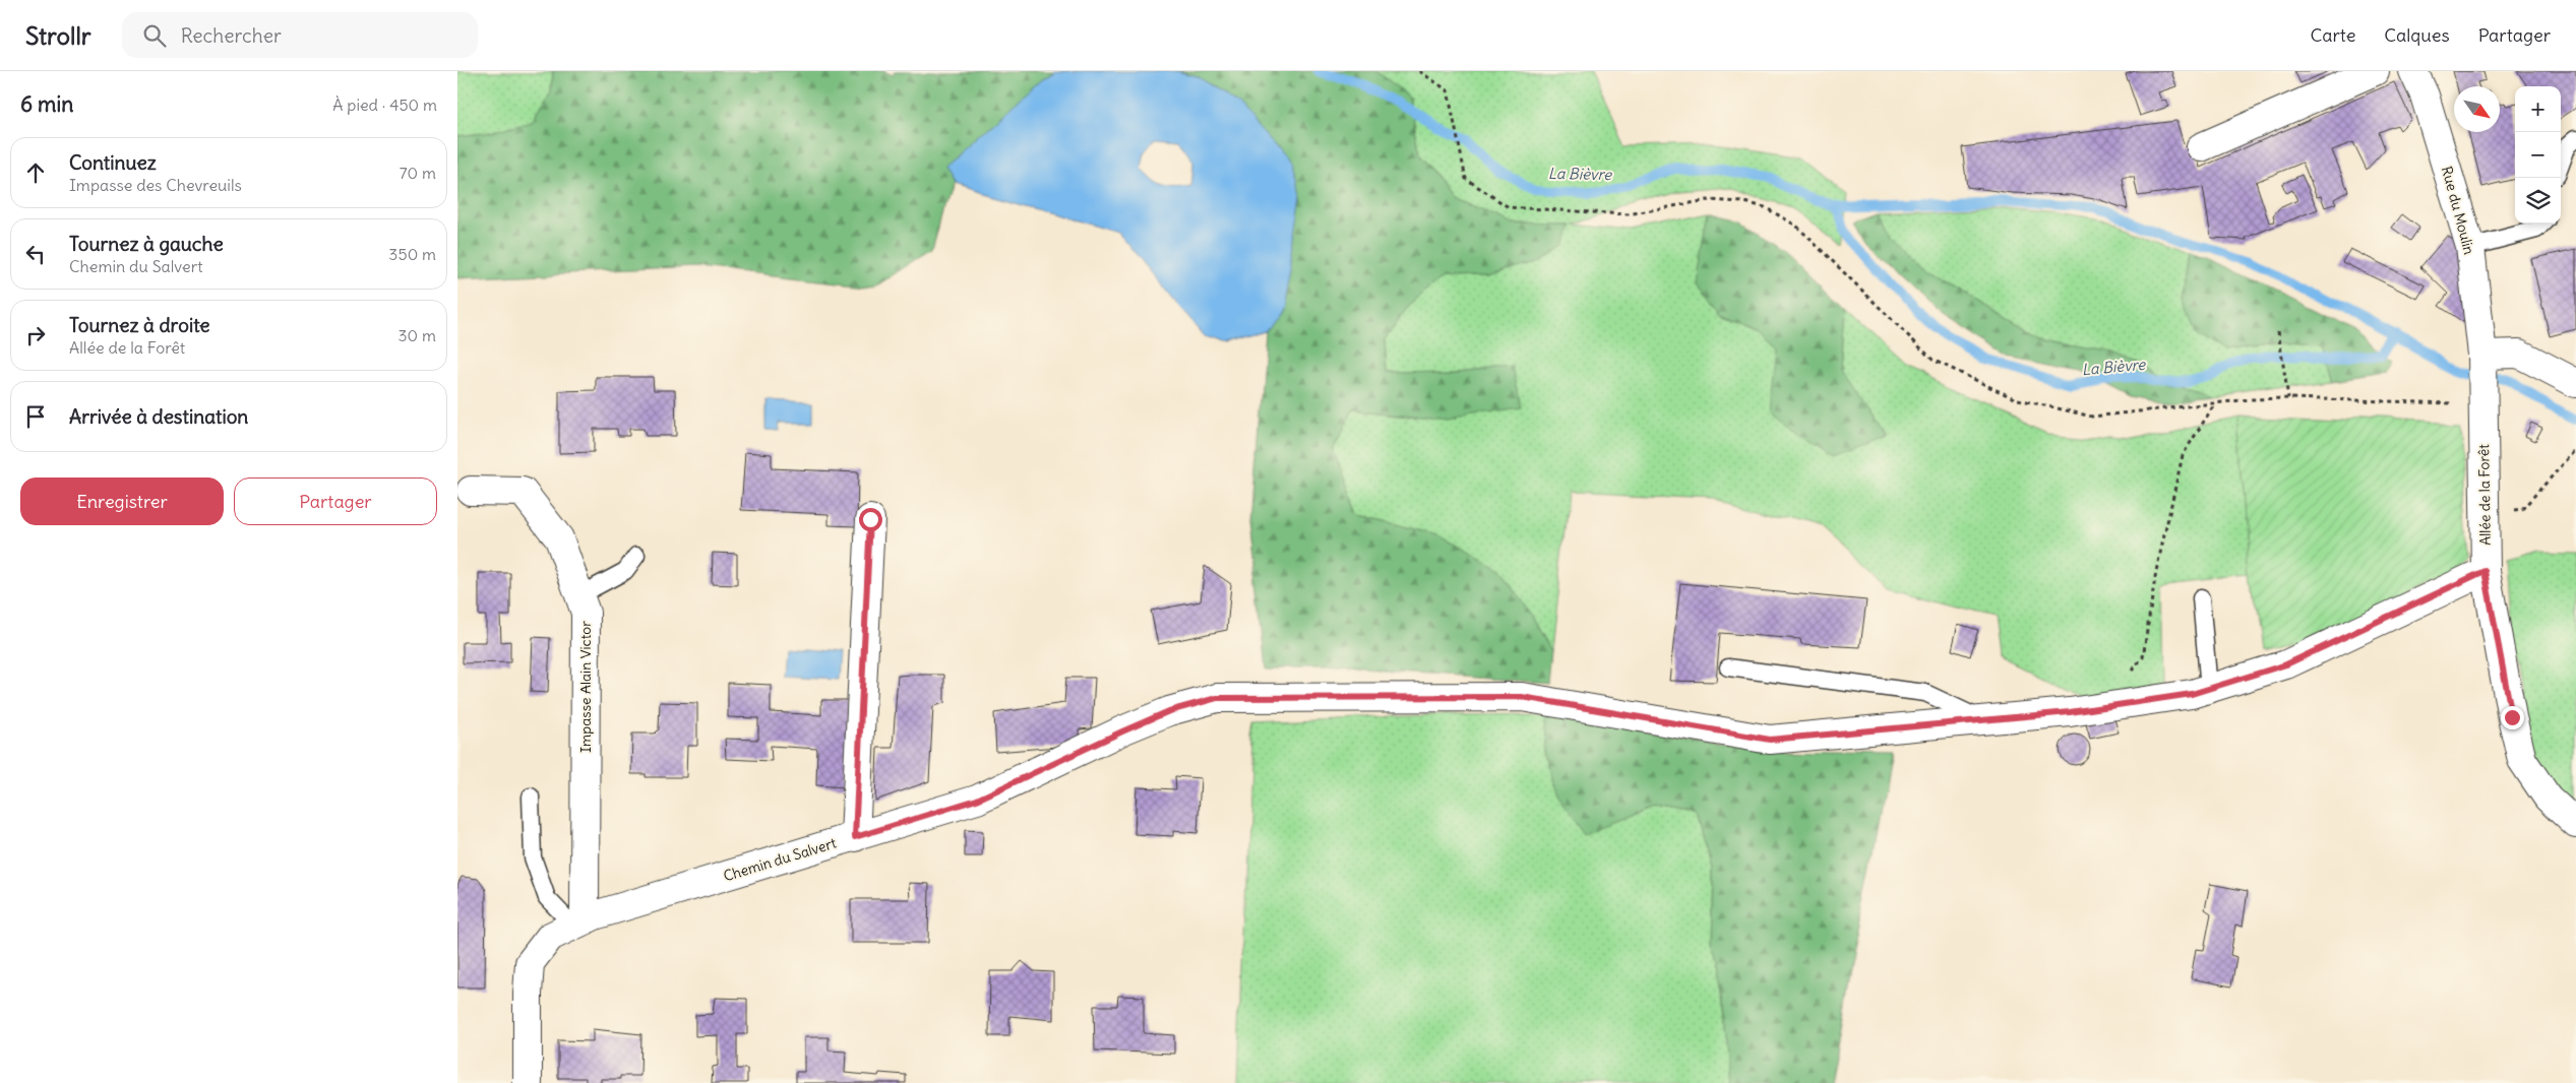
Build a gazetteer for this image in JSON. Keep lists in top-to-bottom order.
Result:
{
  "streets": {
    "street": [
      "Rue du Moulin",
      "Allée de la Forêt",
      "Impasse Alain Victor",
      "Chemin du Salvert"
    ]
  },
  "crossings": [
    ["Rue du Moulin", "Allée de la Forêt"],
    ["Allée de la Forêt", "Chemin du Salvert"],
    ["Impasse Alain Victor", "Chemin du Salvert"]
  ],
  "water": ["La Bièvre"],
  "north": "bottom right",
  "page": {
    "header": "Strollr",
    "search": "Rechercher",
    "nav": ["Carte", "Calques", "Partager"],
    "heading": ["6 min", "À pied · 450 m"],
    "map_buttons": ["+", "−"],
    "list": [
      ["Continuez", "Impasse des Chevreuils", "70 m"],
      ["Tournez à gauche", "Chemin du Salvert", "350 m"],
      ["Tournez à droite", "Allée de la Forêt", "30 m"],
      "Arrivée à destination"
    ],
    "buttons": ["Enregistrer", "Partager"]
  }
}
